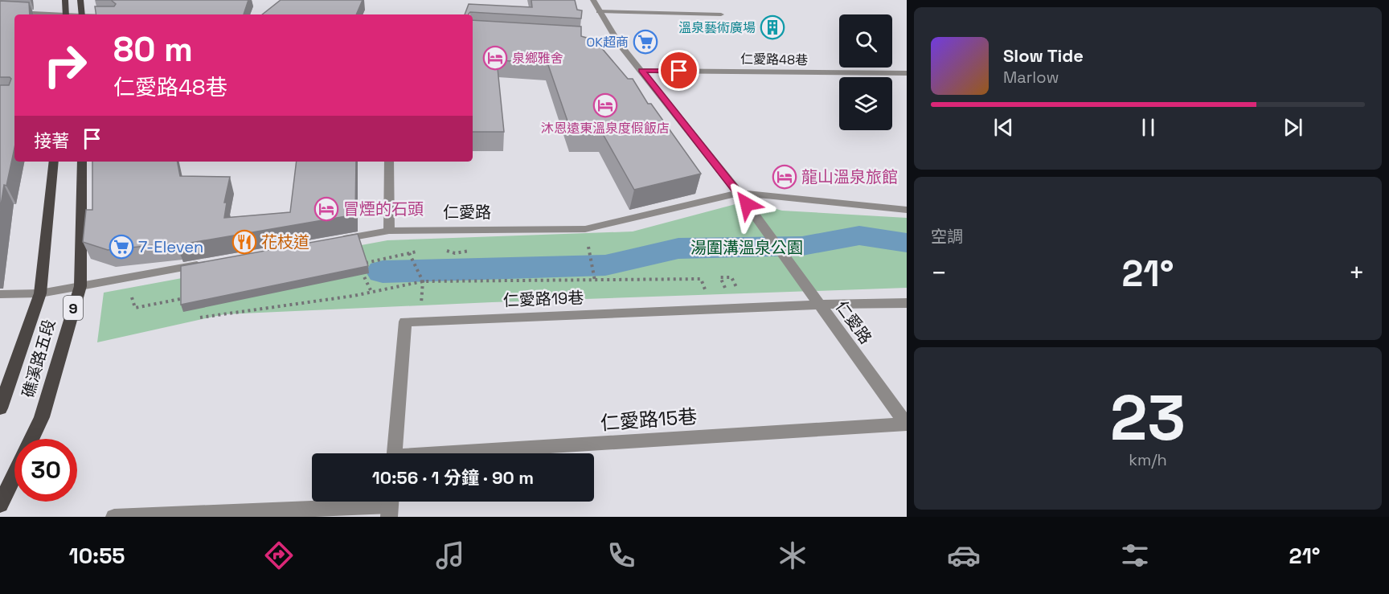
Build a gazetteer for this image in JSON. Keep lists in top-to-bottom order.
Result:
{
  "streets": {
    "main road": ["9", "礁溪路五段"],
    "street": [
      "仁愛路48巷",
      "仁愛路",
      "仁愛路19巷",
      "仁愛路15巷"
    ]
  },
  "crossings": [
    ["仁愛路48巷", "仁愛路"],
    ["仁愛路", "仁愛路19巷"],
    ["仁愛路", "仁愛路15巷"]
  ],
  "parks": ["湯圍溝溫泉公園"],
  "places": {
    "building": ["溫泉藝術廣場"],
    "supermarket": ["OK超商", "7-Eleven"],
    "hotel": [
      "泉鄉雅舍",
      "沐恩遠東溫泉度假飯店",
      "龍山溫泉旅館",
      "冒煙的石頭"
    ],
    "restaurant": ["花枝道"]
  },
  "page": {
    "turn": ["80 m", "仁愛路48巷"],
    "song": ["Slow Tide", "Marlow"],
    "then": "接著",
    "tile": [
      "空調",
      ["23", "km/h"]
    ],
    "heat": ["−", "21°", "+"],
    "limit": "30",
    "trip": "10:56 · 1 分鐘 · 90 m",
    "tabs": ["10:55", "21°"]
  }
}
